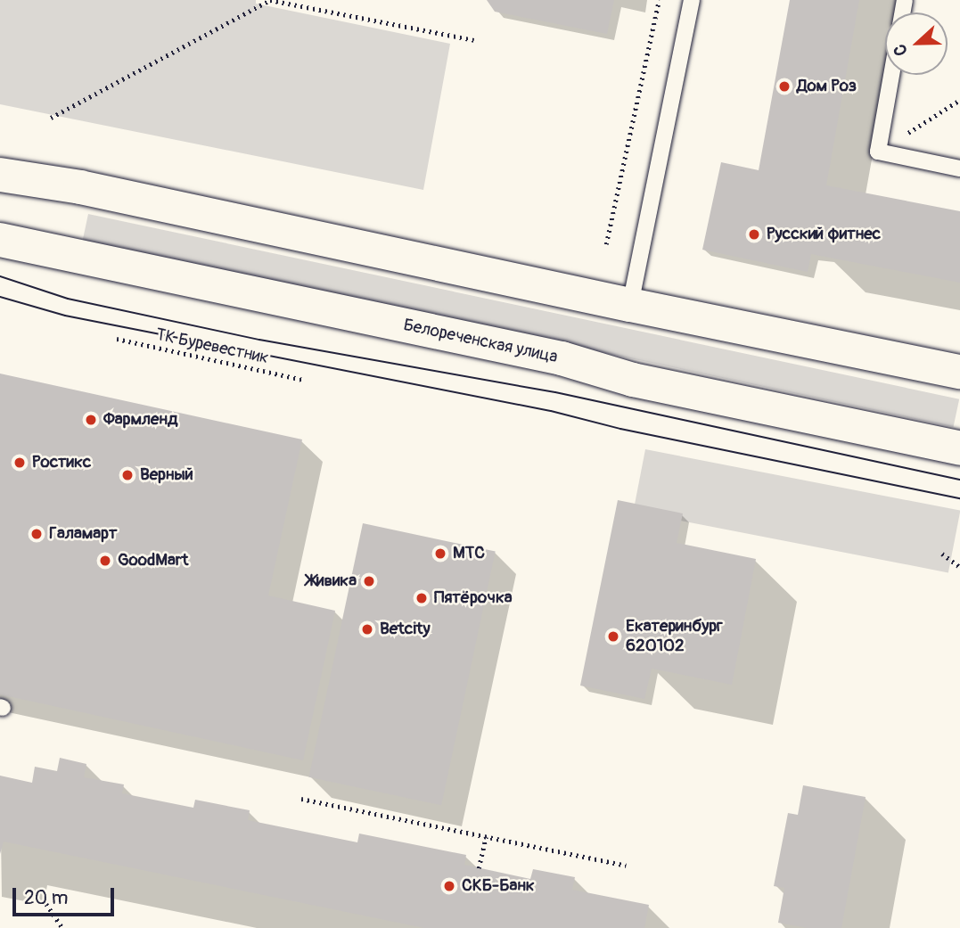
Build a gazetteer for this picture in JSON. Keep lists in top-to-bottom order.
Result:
{
  "streets": {
    "street": ["Белореченская улица"],
    "path": ["ТК Буревестник"]
  },
  "places": [
    "Дом Роз",
    "Русский фитнес",
    "Фармленд",
    "Ростикс",
    "Верный",
    "Галамарт",
    "МТС",
    "GoodMart",
    "Живика",
    "Пятёрочка",
    "Betcity",
    "Екатеринбург 620102",
    "СКБ-Банк"
  ],
  "scale_bar": "20 m",
  "north": "left"
}
